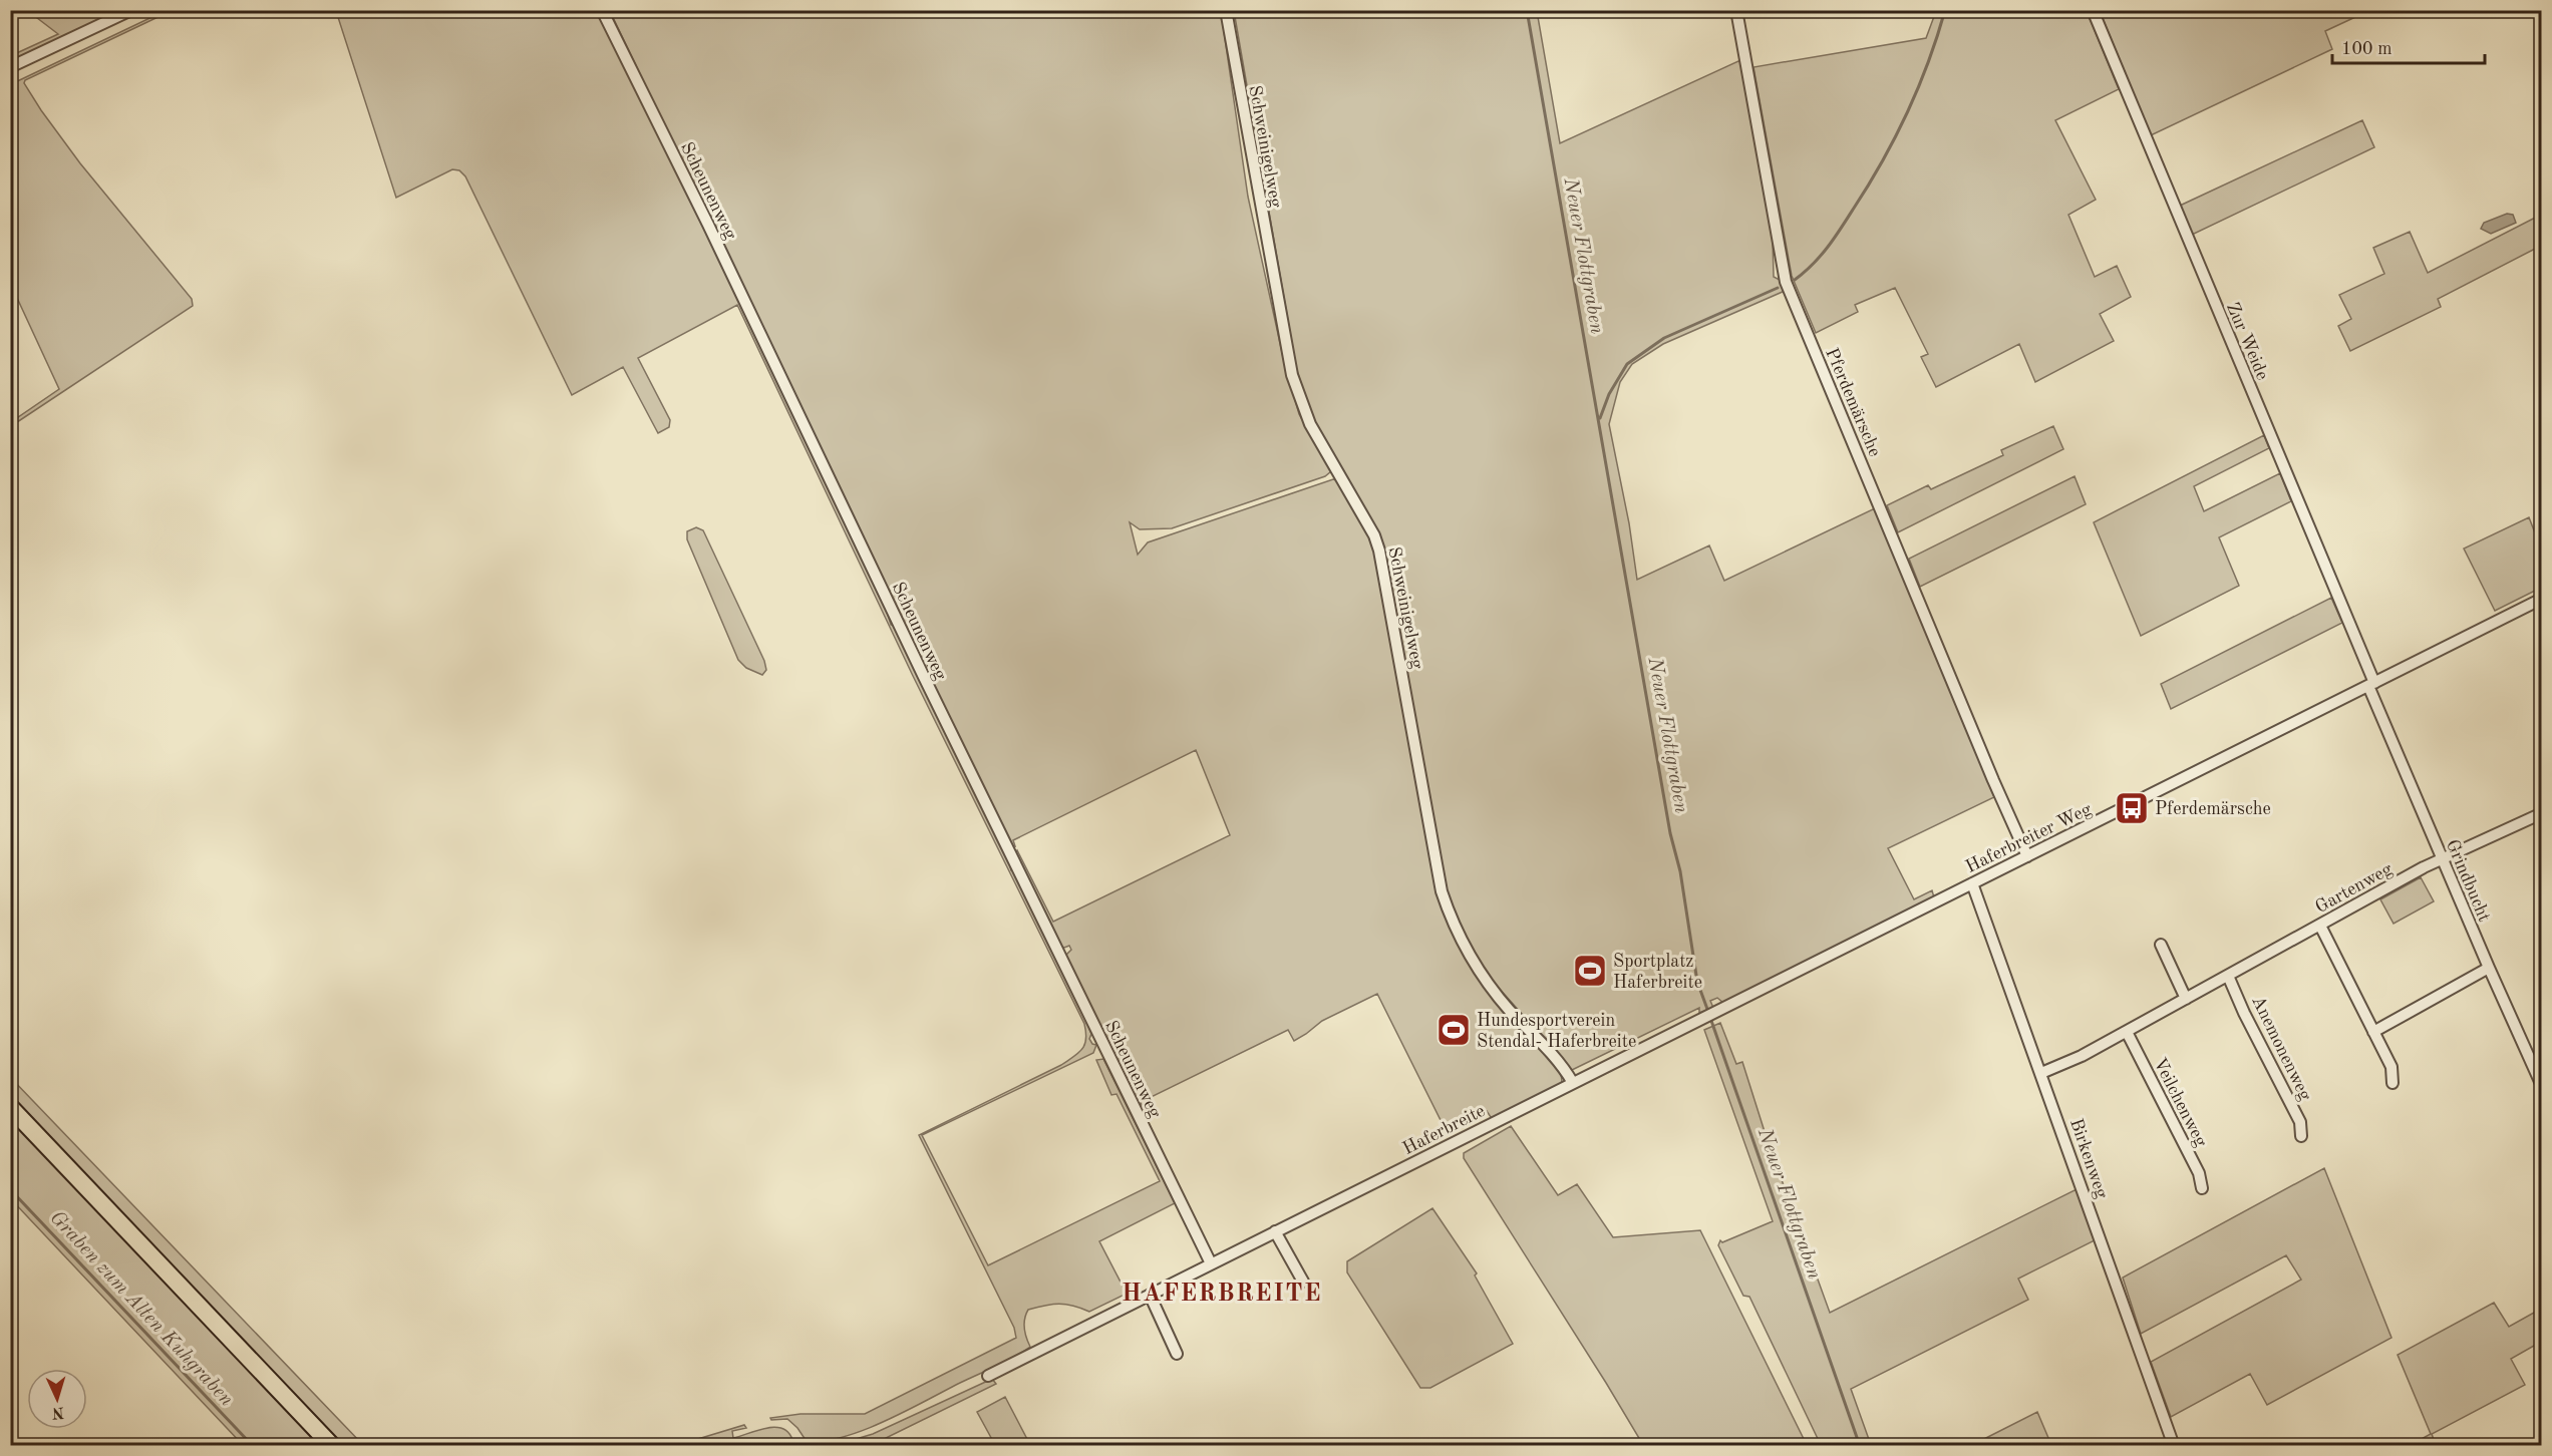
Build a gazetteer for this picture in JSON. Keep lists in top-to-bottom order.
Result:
{
  "streets": {
    "street": [
      "Schweinigelweg",
      "Scheunenweg",
      "Zur Weide",
      "Pferdemärsche",
      "Haferbreiter Weg",
      "Grindbucht",
      "Gartenweg",
      "Anemonenweg",
      "Veilchenweg",
      "Haferbreite",
      "Birkenweg"
    ]
  },
  "crossings": [
    ["Schweinigelweg", "Haferbreite"],
    ["Scheunenweg", "Haferbreite"],
    ["Zur Weide", "Haferbreiter Weg"],
    ["Zur Weide", "Grindbucht"],
    ["Pferdemärsche", "Haferbreiter Weg"],
    ["Haferbreiter Weg", "Grindbucht"],
    ["Haferbreiter Weg", "Haferbreite"],
    ["Haferbreiter Weg", "Birkenweg"],
    ["Grindbucht", "Gartenweg"],
    ["Gartenweg", "Anemonenweg"],
    ["Gartenweg", "Veilchenweg"],
    ["Gartenweg", "Birkenweg"]
  ],
  "districts": ["HAFERBREITE"],
  "water": ["Neuer Flottgraben", "Graben zum Alten Kuhgraben"],
  "places": {
    "bus stop": ["Pferdemärsche"],
    "sports": ["Sportplatz Haferbreite", "Hundesportverein Stendal- Haferbreite"]
  },
  "scale_bar": "100 m",
  "north": "bottom"
}
